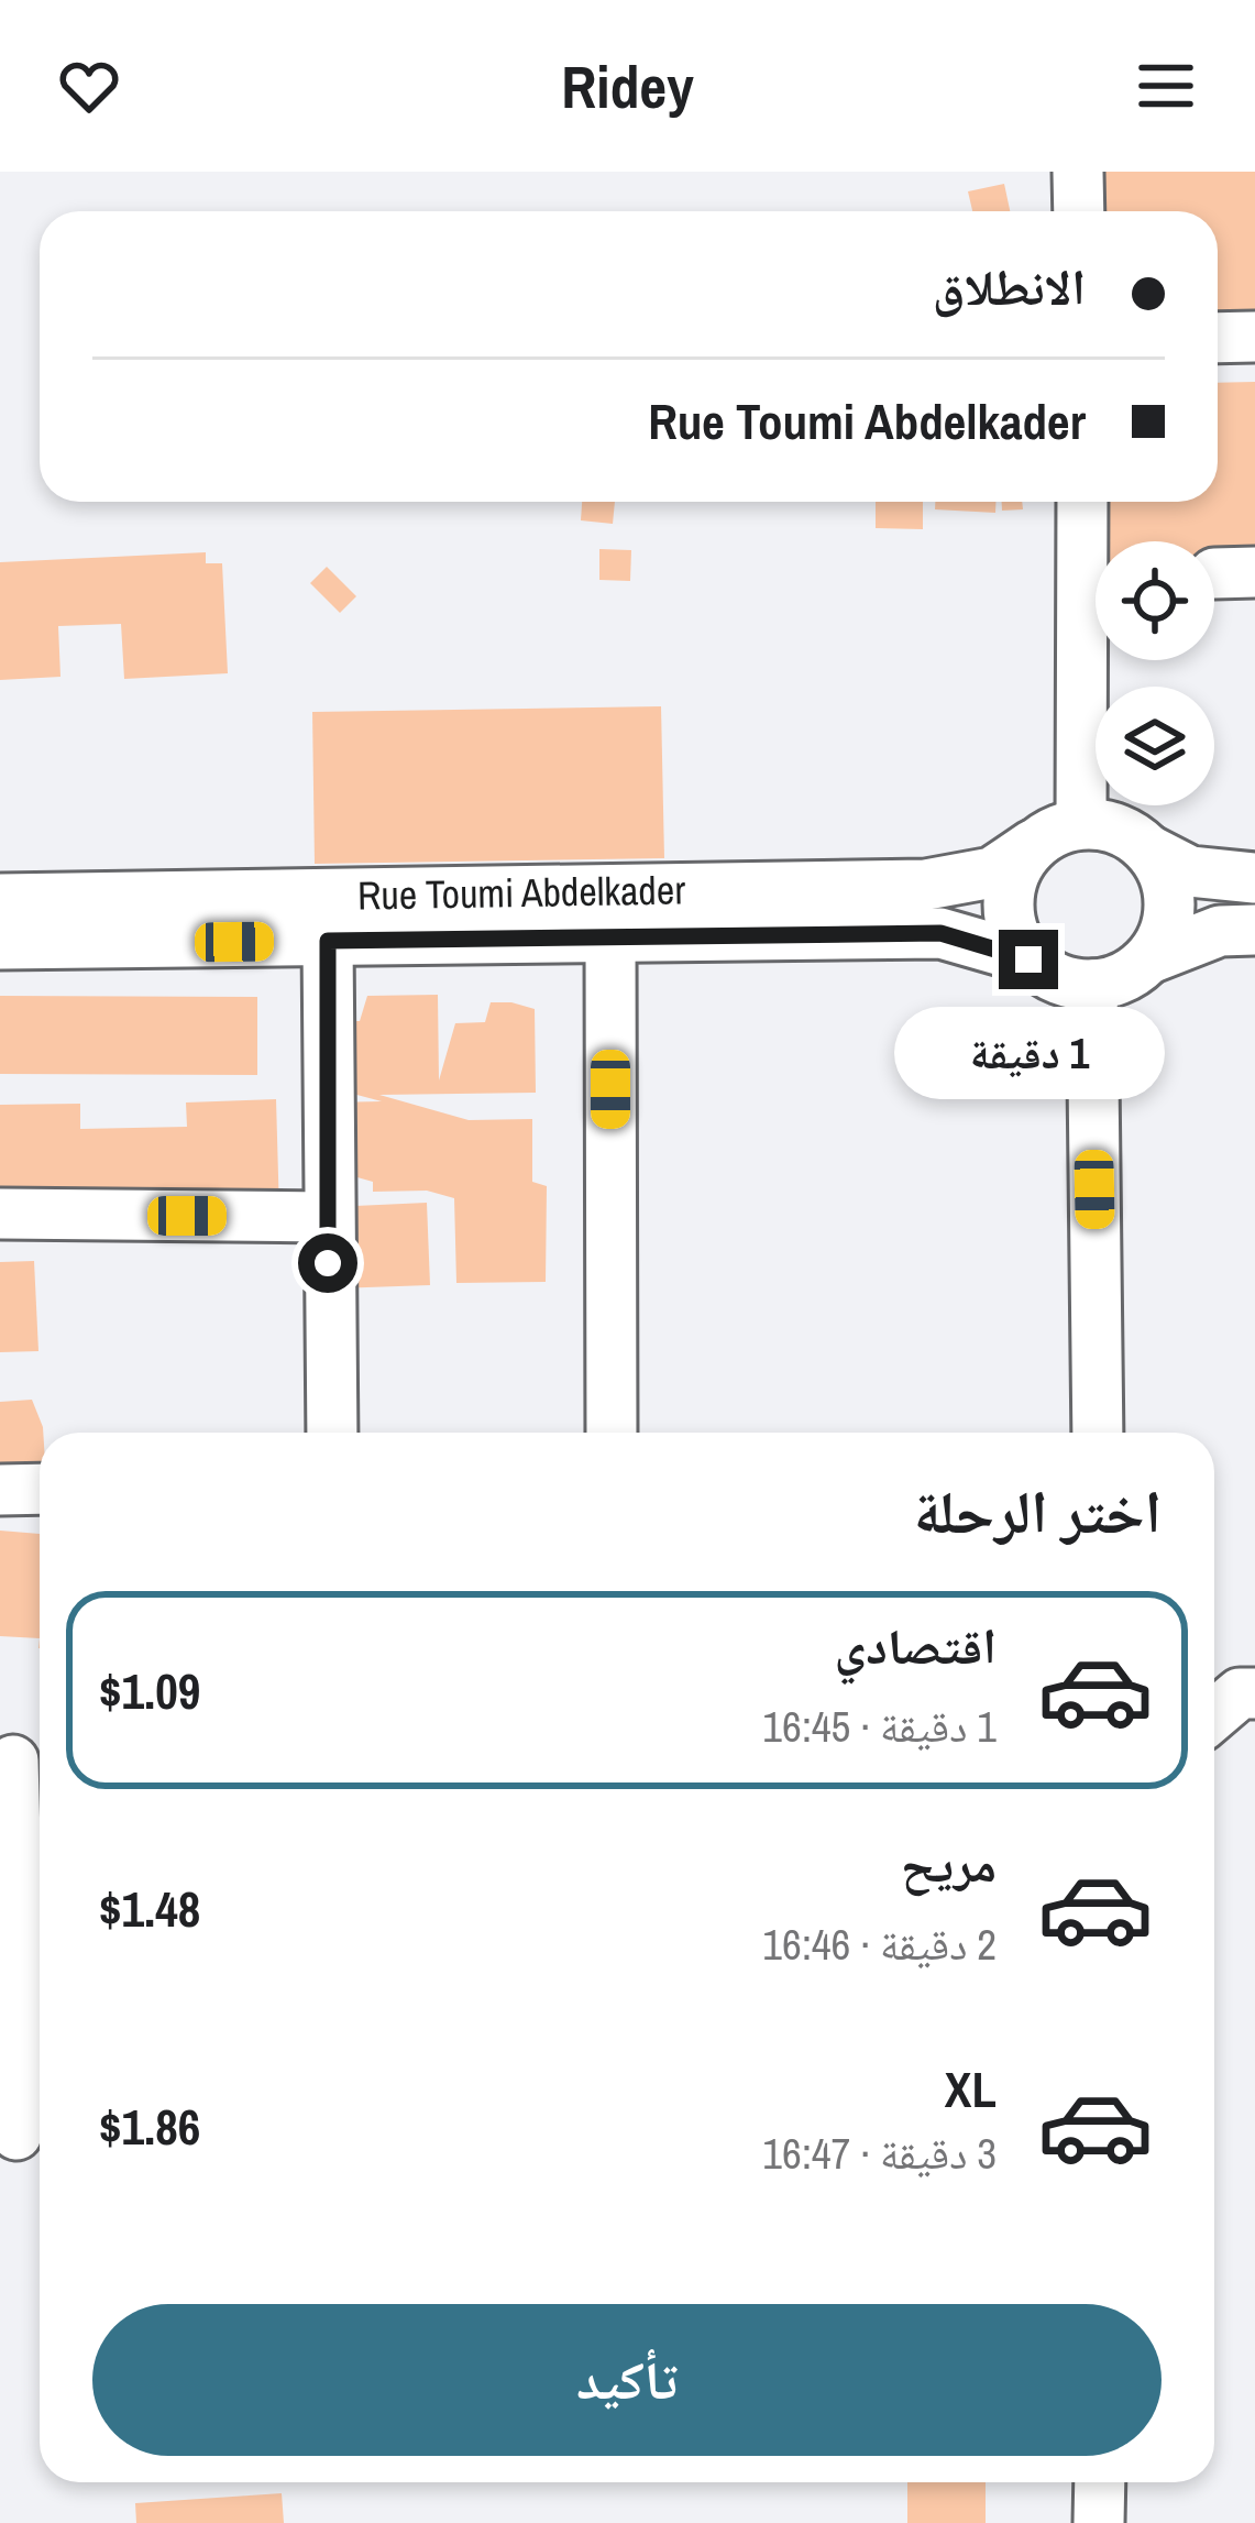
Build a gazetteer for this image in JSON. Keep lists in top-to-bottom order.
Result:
{
  "streets": {
    "street": ["Rue Toumi Abdelkader"]
  },
  "page": {
    "header": "Ridey",
    "banner": ["الانطلاق", "Rue Toumi Abdelkader"],
    "bubble": "1 دقيقة",
    "heading": "اختر الرحلة",
    "list": [
      {
        "name": "اقتصادي",
        "note": "1 دقيقة · 16:45",
        "value": "$1.09"
      },
      {
        "name": "مريح",
        "note": "2 دقيقة · 16:46",
        "value": "$1.48"
      },
      {
        "name": "XL",
        "note": "3 دقيقة · 16:47",
        "value": "$1.86"
      }
    ],
    "buttons": "تأكيد"
  }
}
